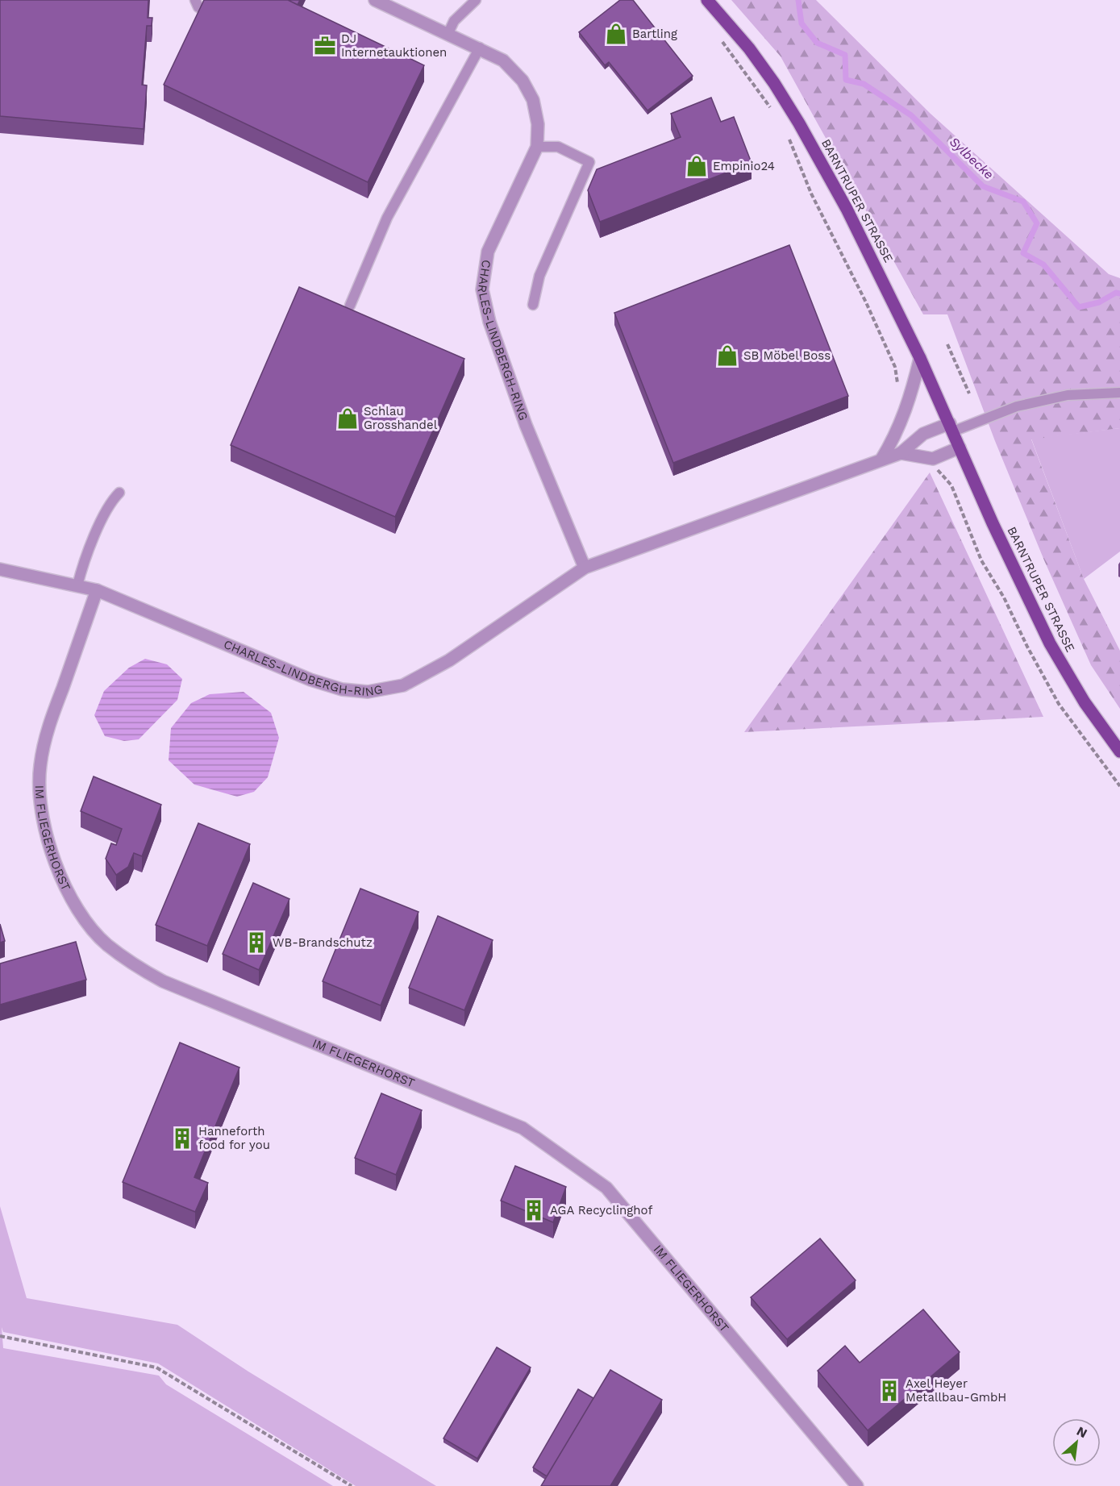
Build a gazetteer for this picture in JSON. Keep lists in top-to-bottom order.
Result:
{
  "streets": {
    "main road": ["BARNTRUPER STRASSE"],
    "street": ["CHARLES-LINDBERGH-RING", "IM FLIEGERHORST"]
  },
  "crossings": [
    ["BARNTRUPER STRASSE", "CHARLES-LINDBERGH-RING"],
    ["CHARLES-LINDBERGH-RING", "IM FLIEGERHORST"]
  ],
  "water": ["Sylbecke"],
  "places": {
    "shop": [
      "Bartling",
      "Empinio24",
      "SB Möbel Boss",
      "Schlau Grosshandel"
    ],
    "office": ["DJ Internetauktionen"],
    "building": [
      "WB-Brandschutz",
      "Hanneforth food for you",
      "AGA Recyclinghof",
      "Axel Heyer Metallbau-GmbH"
    ]
  },
  "north": "top right"
}
